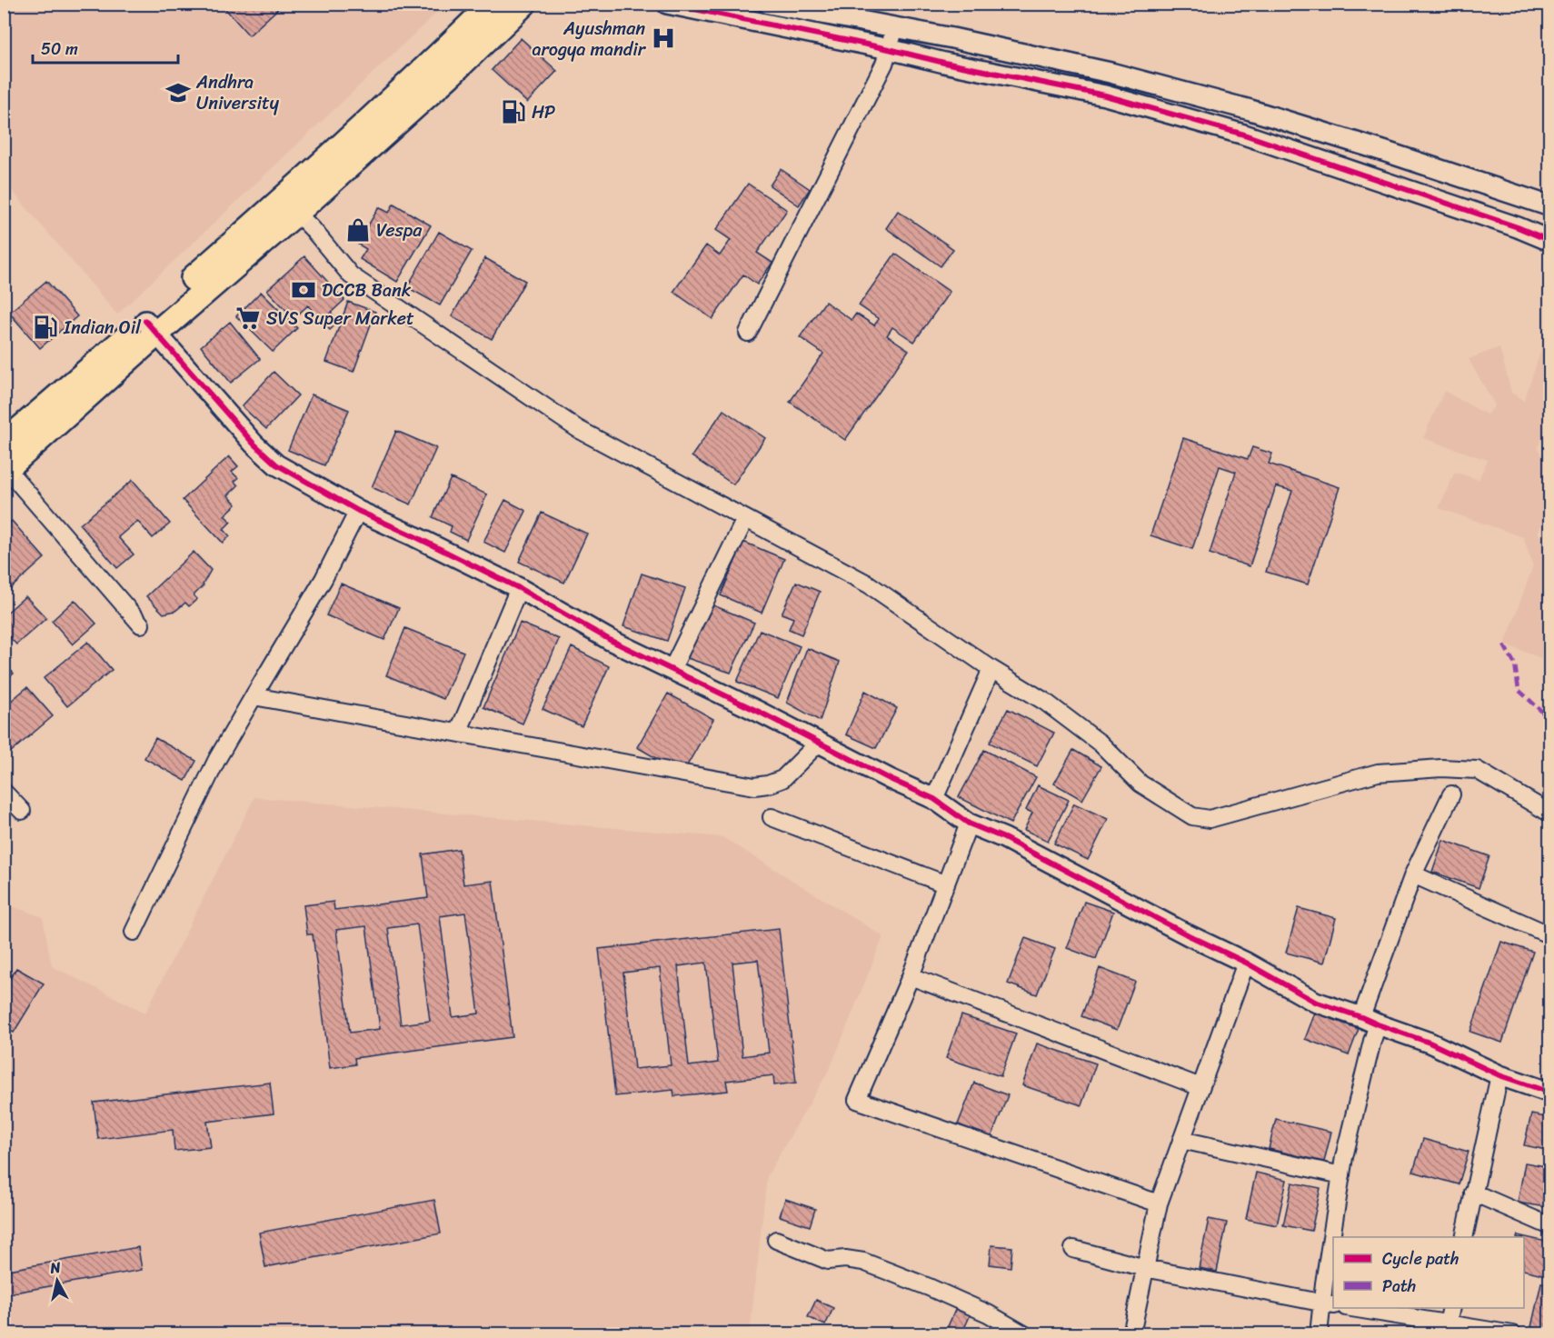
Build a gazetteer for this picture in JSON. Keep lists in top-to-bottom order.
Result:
{
  "places": {
    "hospital": ["Ayushman arogya mandir"],
    "school or university": ["Andhra University"],
    "fuel station": ["HP", "Indian Oil"],
    "shop": ["Vespa"],
    "bank": ["DCCB Bank"],
    "supermarket": ["SVS Super Market"]
  },
  "legend": ["Cycle path", "Path"],
  "scale_bar": "50 m",
  "north": "top"
}
